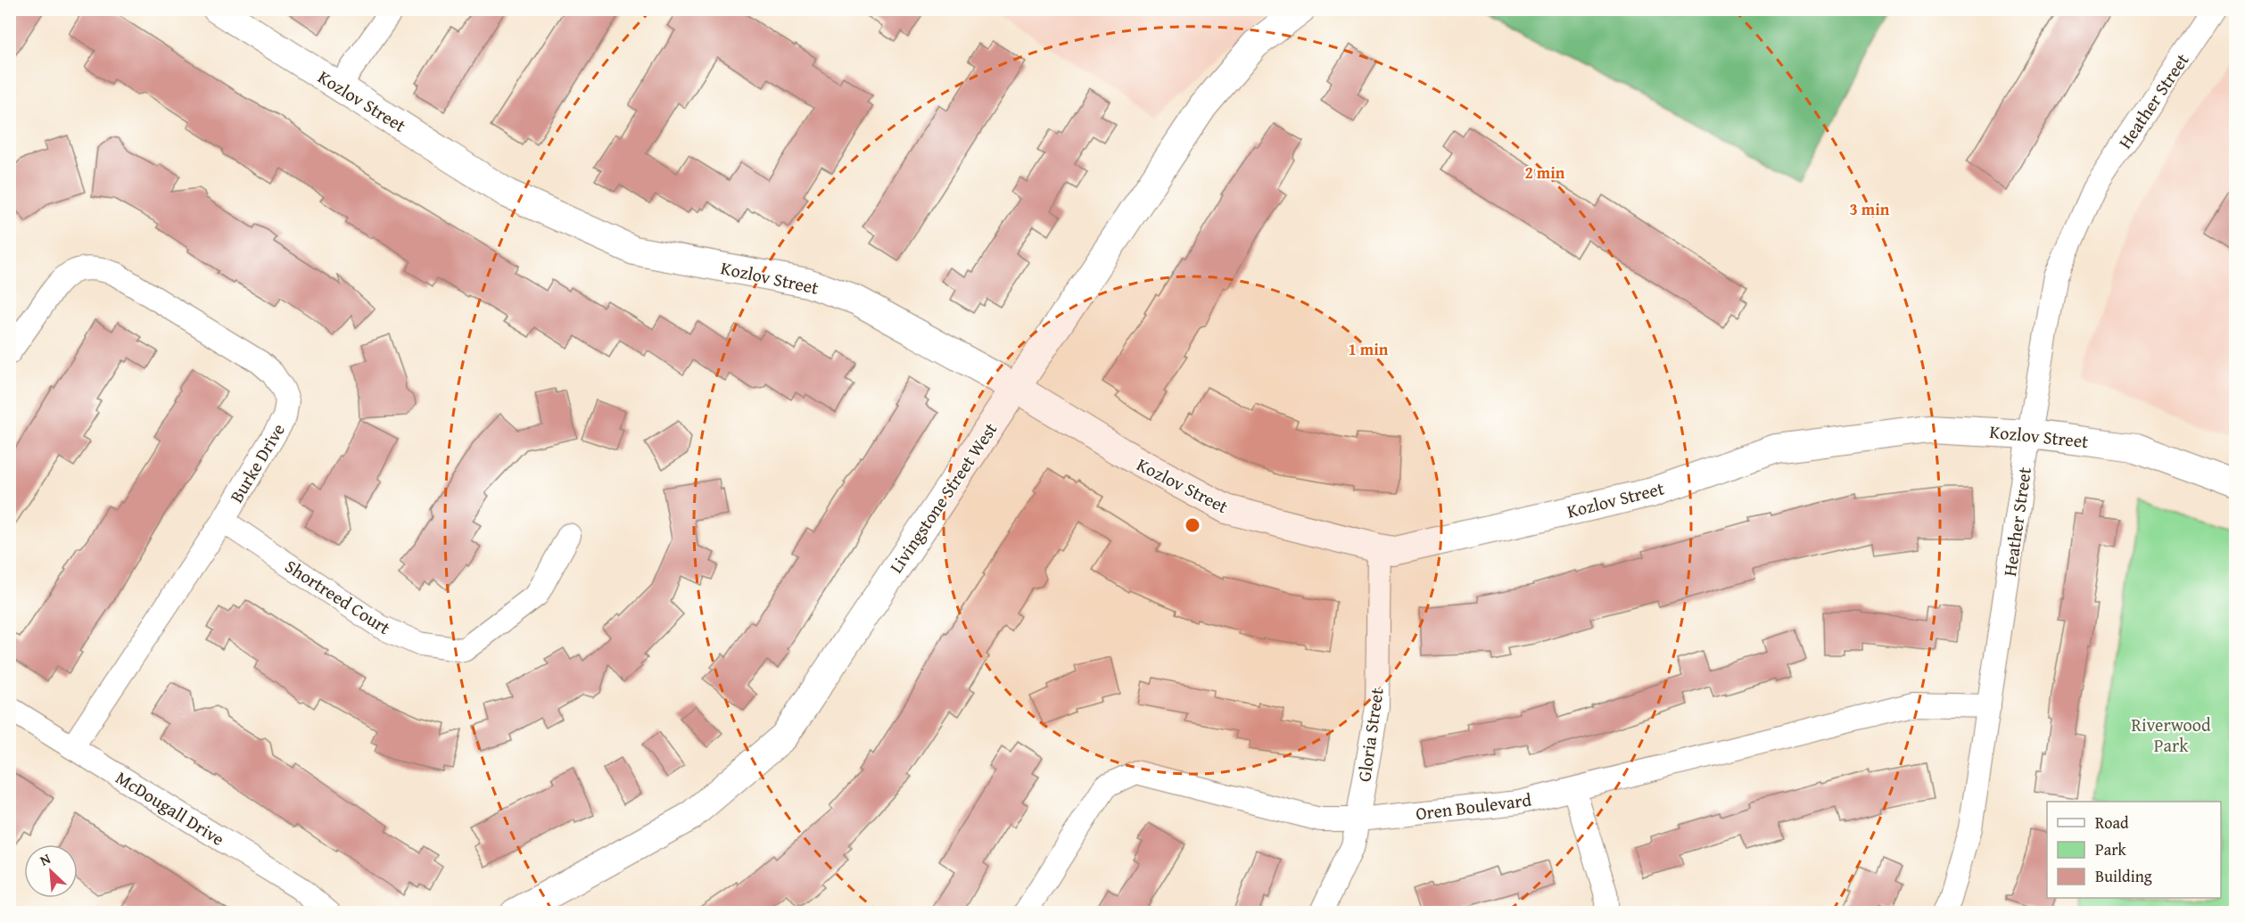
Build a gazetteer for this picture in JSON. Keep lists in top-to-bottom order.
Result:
{
  "streets": {
    "street": [
      "Kozlov Street",
      "Heather Street",
      "Burke Drive",
      "Livingstone Street West",
      "Shortreed Court",
      "Gloria Street",
      "Oren Boulevard",
      "McDougall Drive"
    ]
  },
  "crossings": [
    ["Kozlov Street", "Heather Street"],
    ["Kozlov Street", "Livingstone Street West"],
    ["Kozlov Street", "Gloria Street"],
    ["Heather Street", "Oren Boulevard"],
    ["Burke Drive", "Shortreed Court"],
    ["Burke Drive", "McDougall Drive"],
    ["Gloria Street", "Oren Boulevard"]
  ],
  "parks": ["Riverwood Park"],
  "legend": ["Road", "Park", "Building"],
  "north": "top left",
  "rings": ["2 min", "3 min", "1 min"]
}
